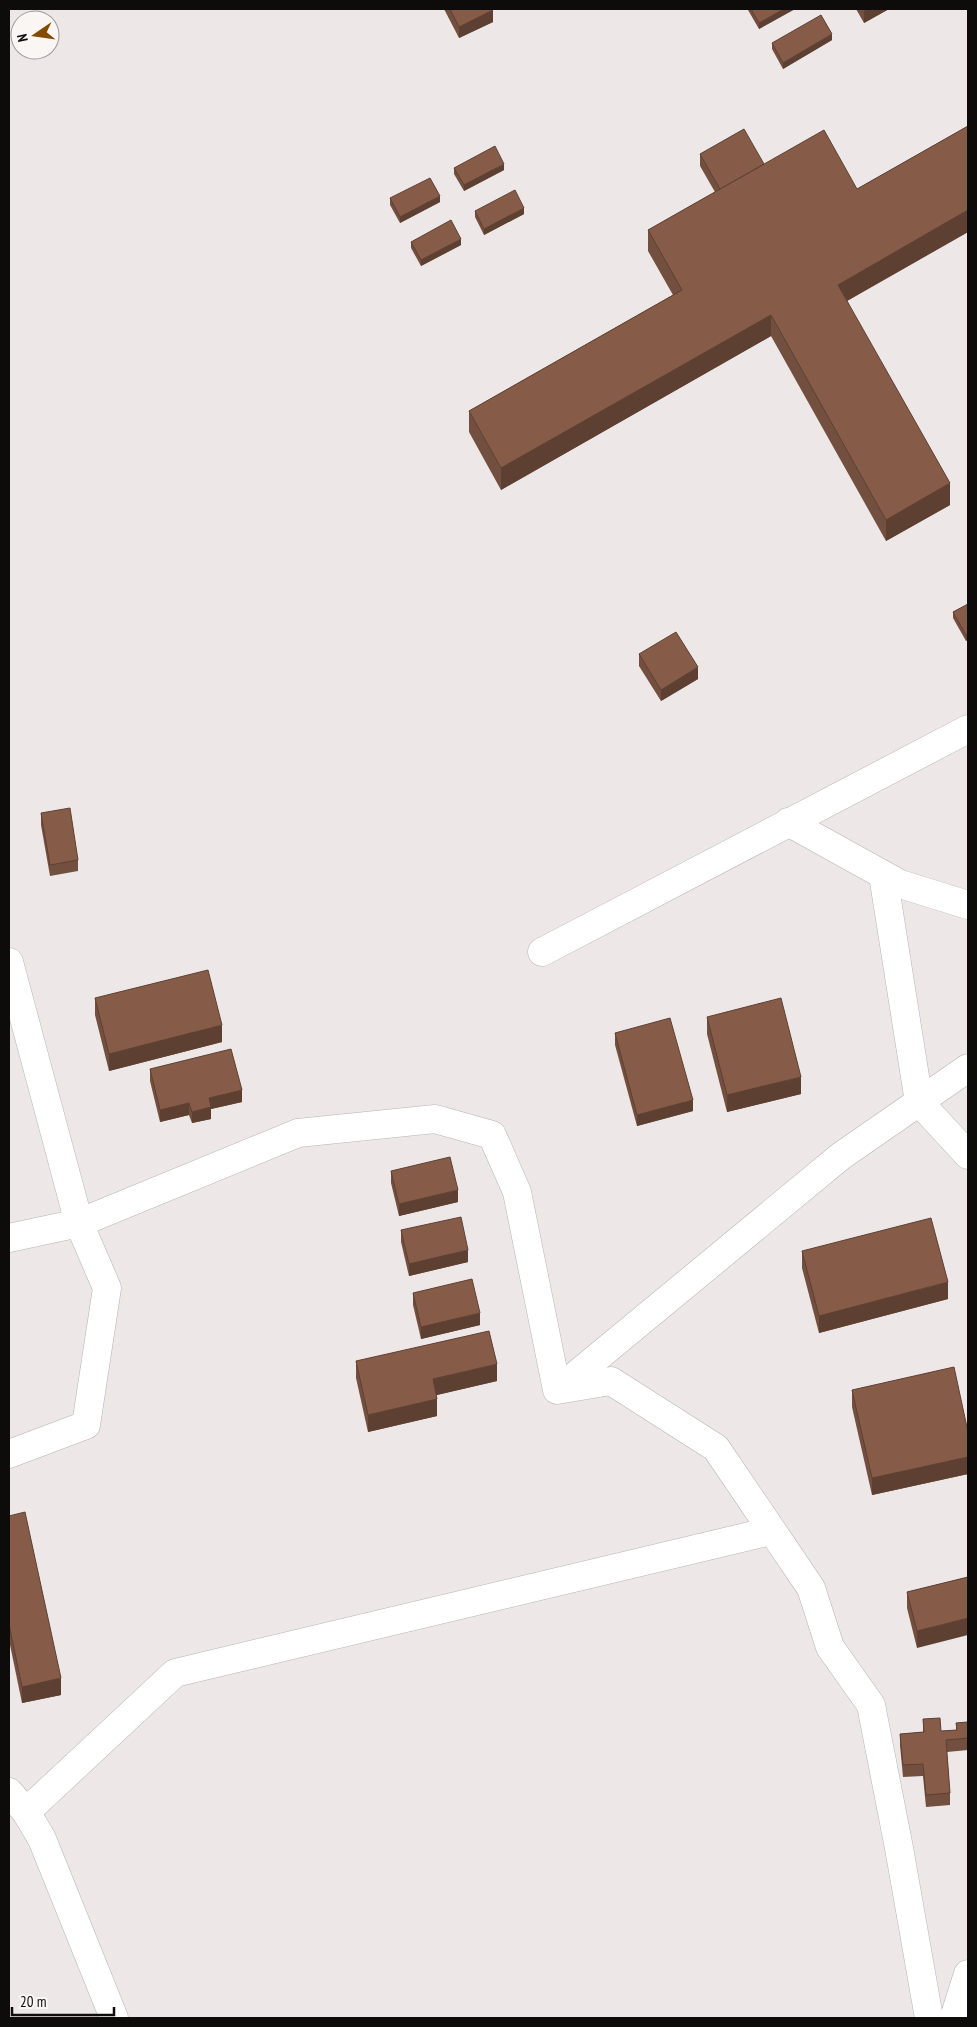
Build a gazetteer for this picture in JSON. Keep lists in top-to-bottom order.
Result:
{
  "scale_bar": "20 m",
  "north": "left"
}
